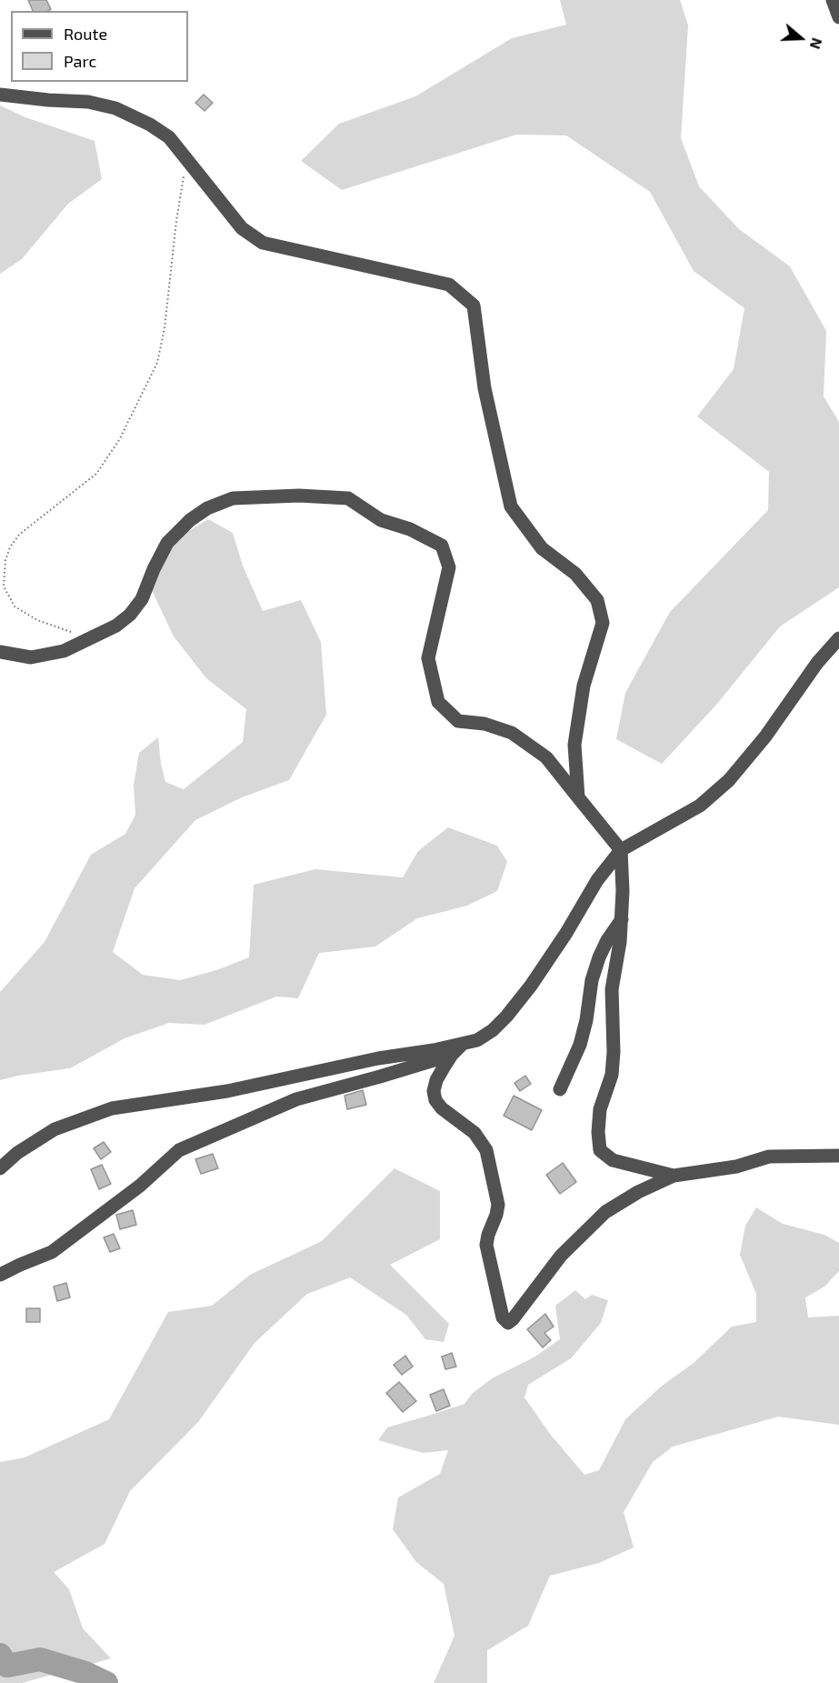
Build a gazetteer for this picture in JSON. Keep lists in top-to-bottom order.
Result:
{
  "legend": ["Route", "Parc"],
  "north": "right"
}
